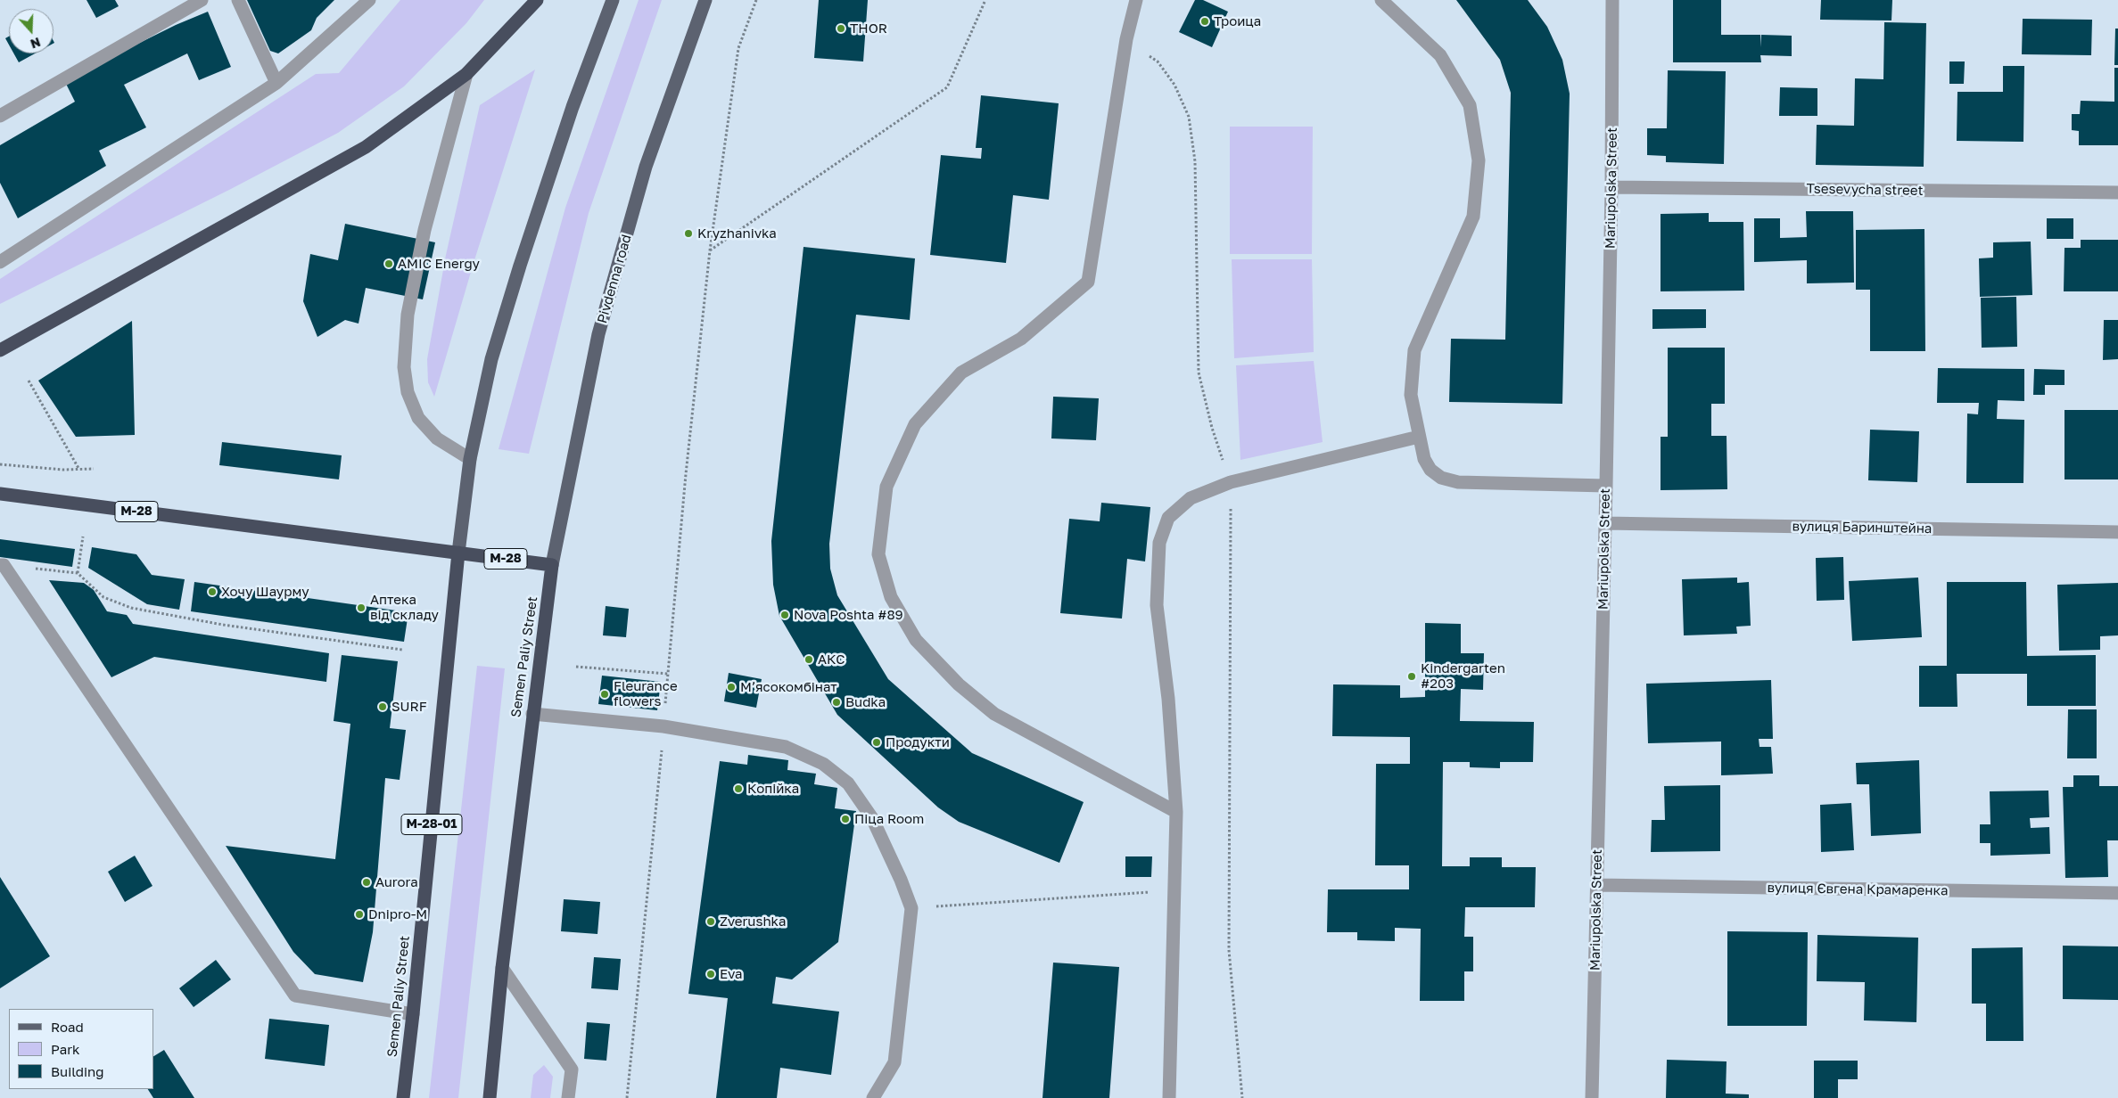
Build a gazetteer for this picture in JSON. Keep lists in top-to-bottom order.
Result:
{
  "streets": {
    "highway": ["М-28", "Semen Paliy Street", "М-28-01"],
    "main road": ["Pivdenna road"],
    "street": [
      "Mariupolska Street",
      "Tsesevycha street",
      "вулиця Баринштейна",
      "вулиця Євгена Крамаренка"
    ]
  },
  "crossings": [
    ["Mariupolska Street", "Tsesevycha street"],
    ["Mariupolska Street", "вулиця Баринштейна"],
    ["Mariupolska Street", "вулиця Євгена Крамаренка"],
    ["Pivdenna road", "М-28"],
    ["Pivdenna road", "Semen Paliy Street"],
    ["М-28", "Semen Paliy Street"]
  ],
  "places": [
    "Троица",
    "THOR",
    "Kryzhanivka",
    "AMIC Energy",
    "Хочу Шаурму",
    "Аптека від складу",
    "Nova Poshta #89",
    "АКС",
    "Kindergarten #203",
    "Мʼясокомбінат",
    "Fleurance flowers",
    "Budka",
    "SURF",
    "Продукти",
    "Копійка",
    "Піца Room",
    "Aurora",
    "Dnipro-M",
    "Zverushka",
    "Eva"
  ],
  "legend": ["Road", "Park", "Building"],
  "north": "bottom"
}
